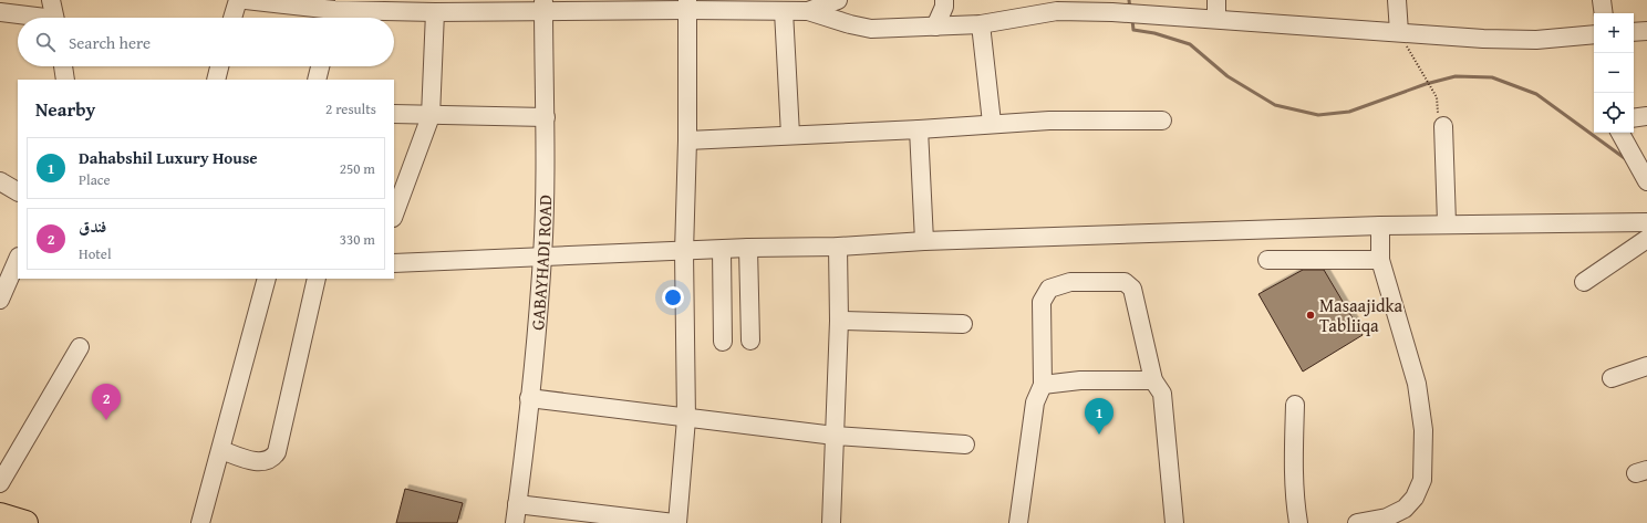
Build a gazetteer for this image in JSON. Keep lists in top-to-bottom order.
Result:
{
  "streets": {
    "street": ["GABAYHADI ROAD"]
  },
  "places": ["Masaajidka Tabliiqa"],
  "page": {
    "map_buttons": ["+", "−"],
    "search": "Search here",
    "heading": ["Nearby", "2 results"],
    "list": [
      {
        "mark": "1",
        "name": "Dahabshil Luxury House",
        "note": "Place",
        "value": "250 m"
      },
      {
        "mark": "2",
        "name": "فندق",
        "note": "Hotel",
        "value": "330 m"
      }
    ],
    "pins": ["2", "1"]
  }
}
